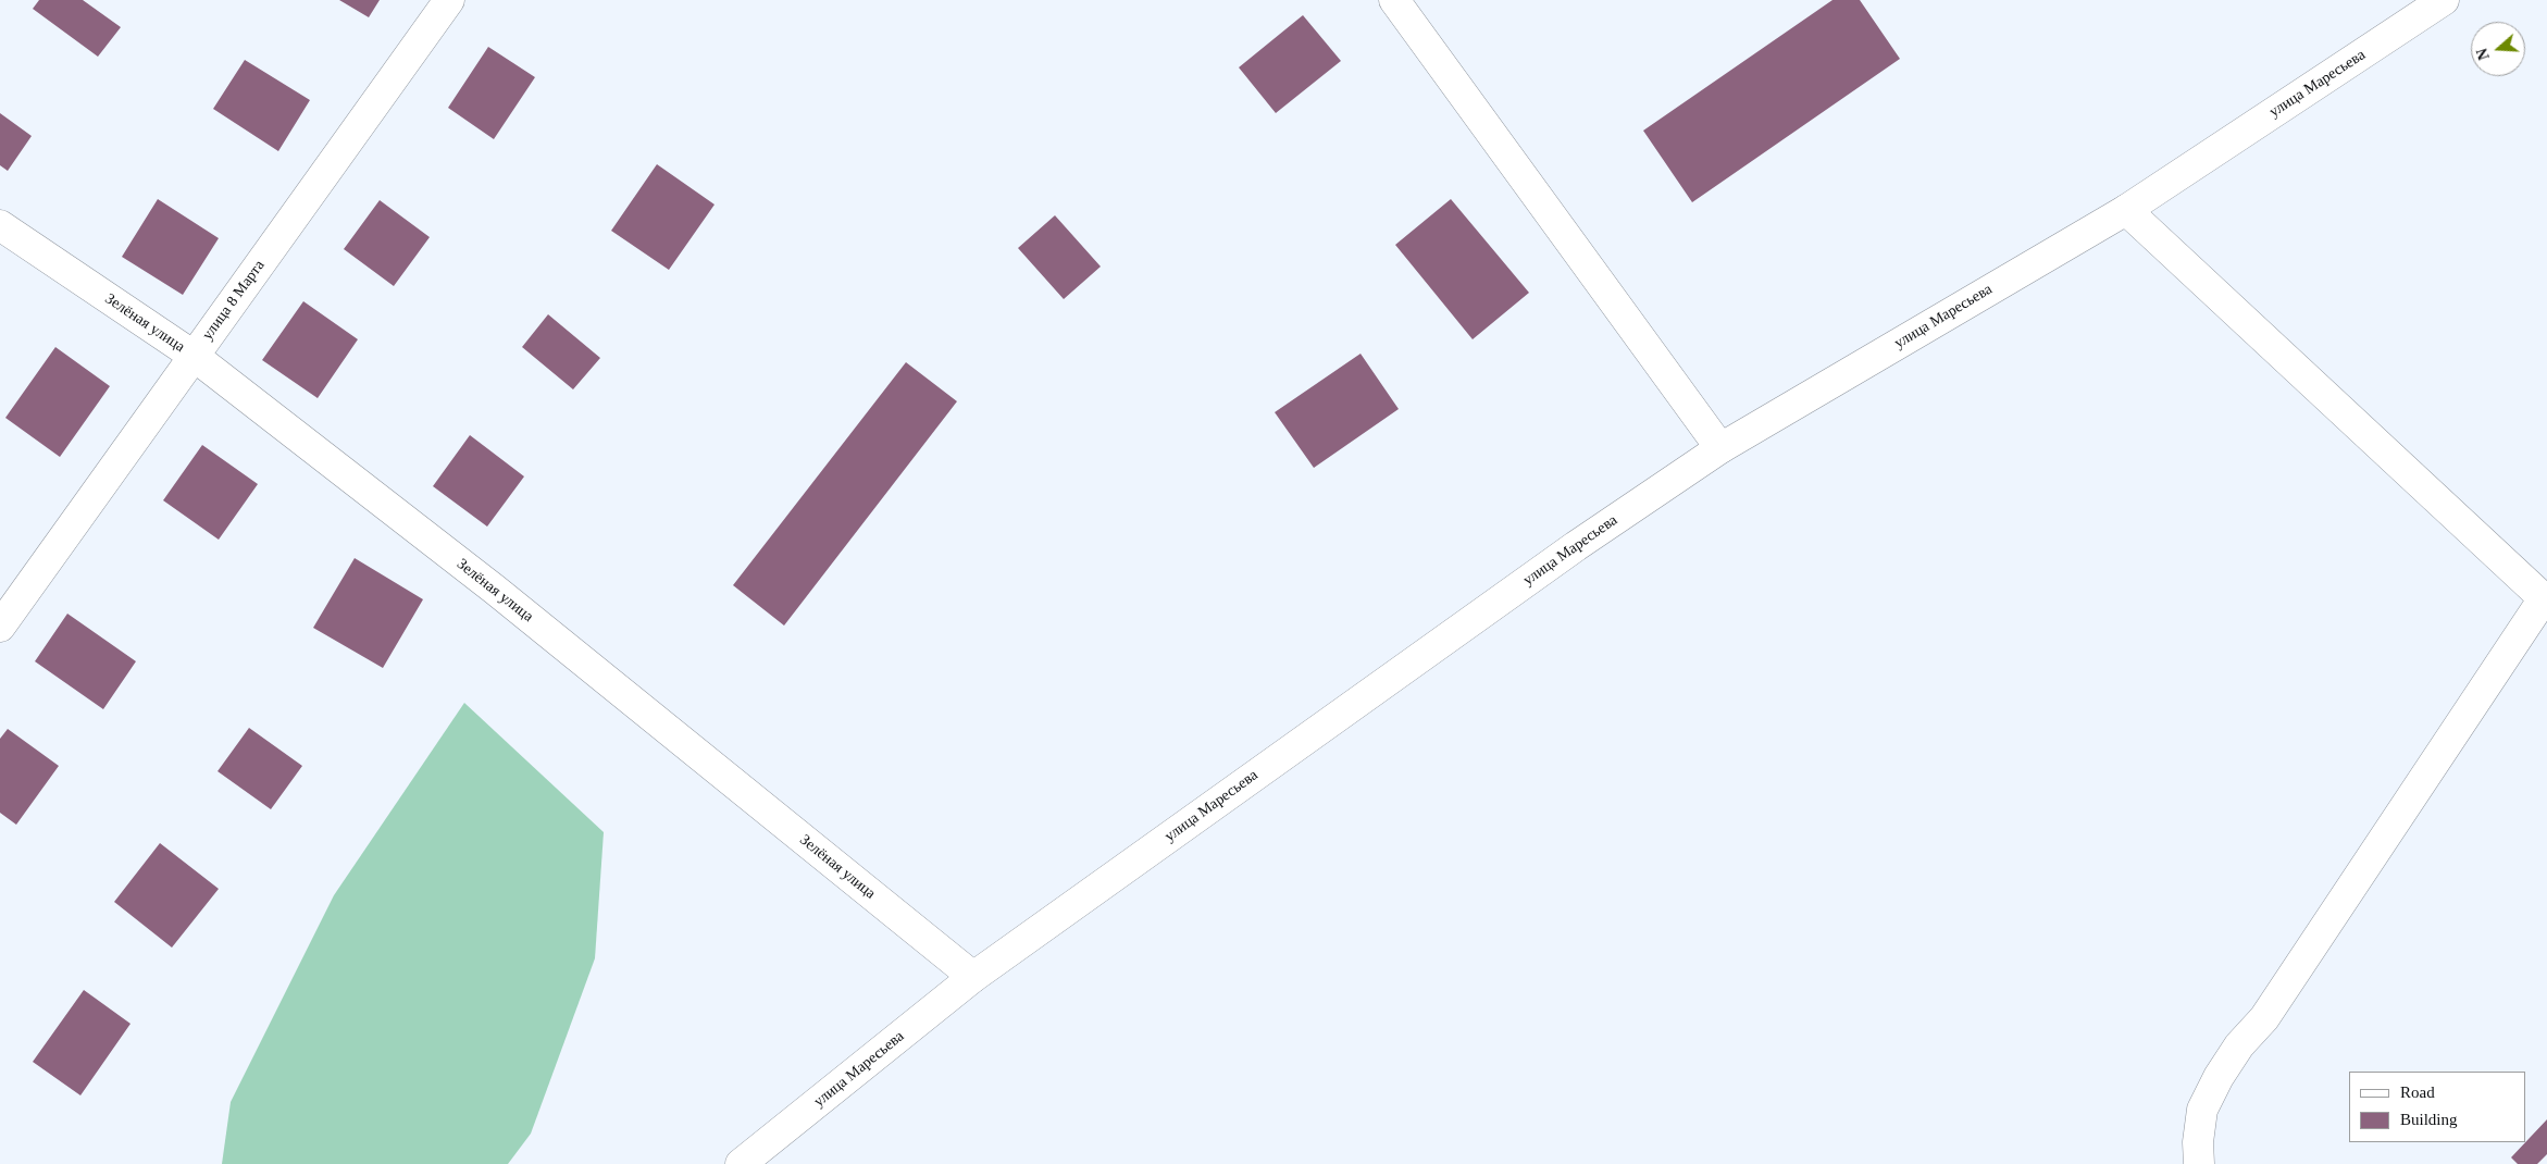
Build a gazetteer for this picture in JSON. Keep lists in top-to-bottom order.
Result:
{
  "streets": {
    "street": ["улица Маресьева", "улица 8 Марта", "Зелёная улица"]
  },
  "crossings": [
    ["улица Маресьева", "Зелёная улица"],
    ["улица 8 Марта", "Зелёная улица"]
  ],
  "legend": ["Road", "Building"],
  "north": "left"
}
